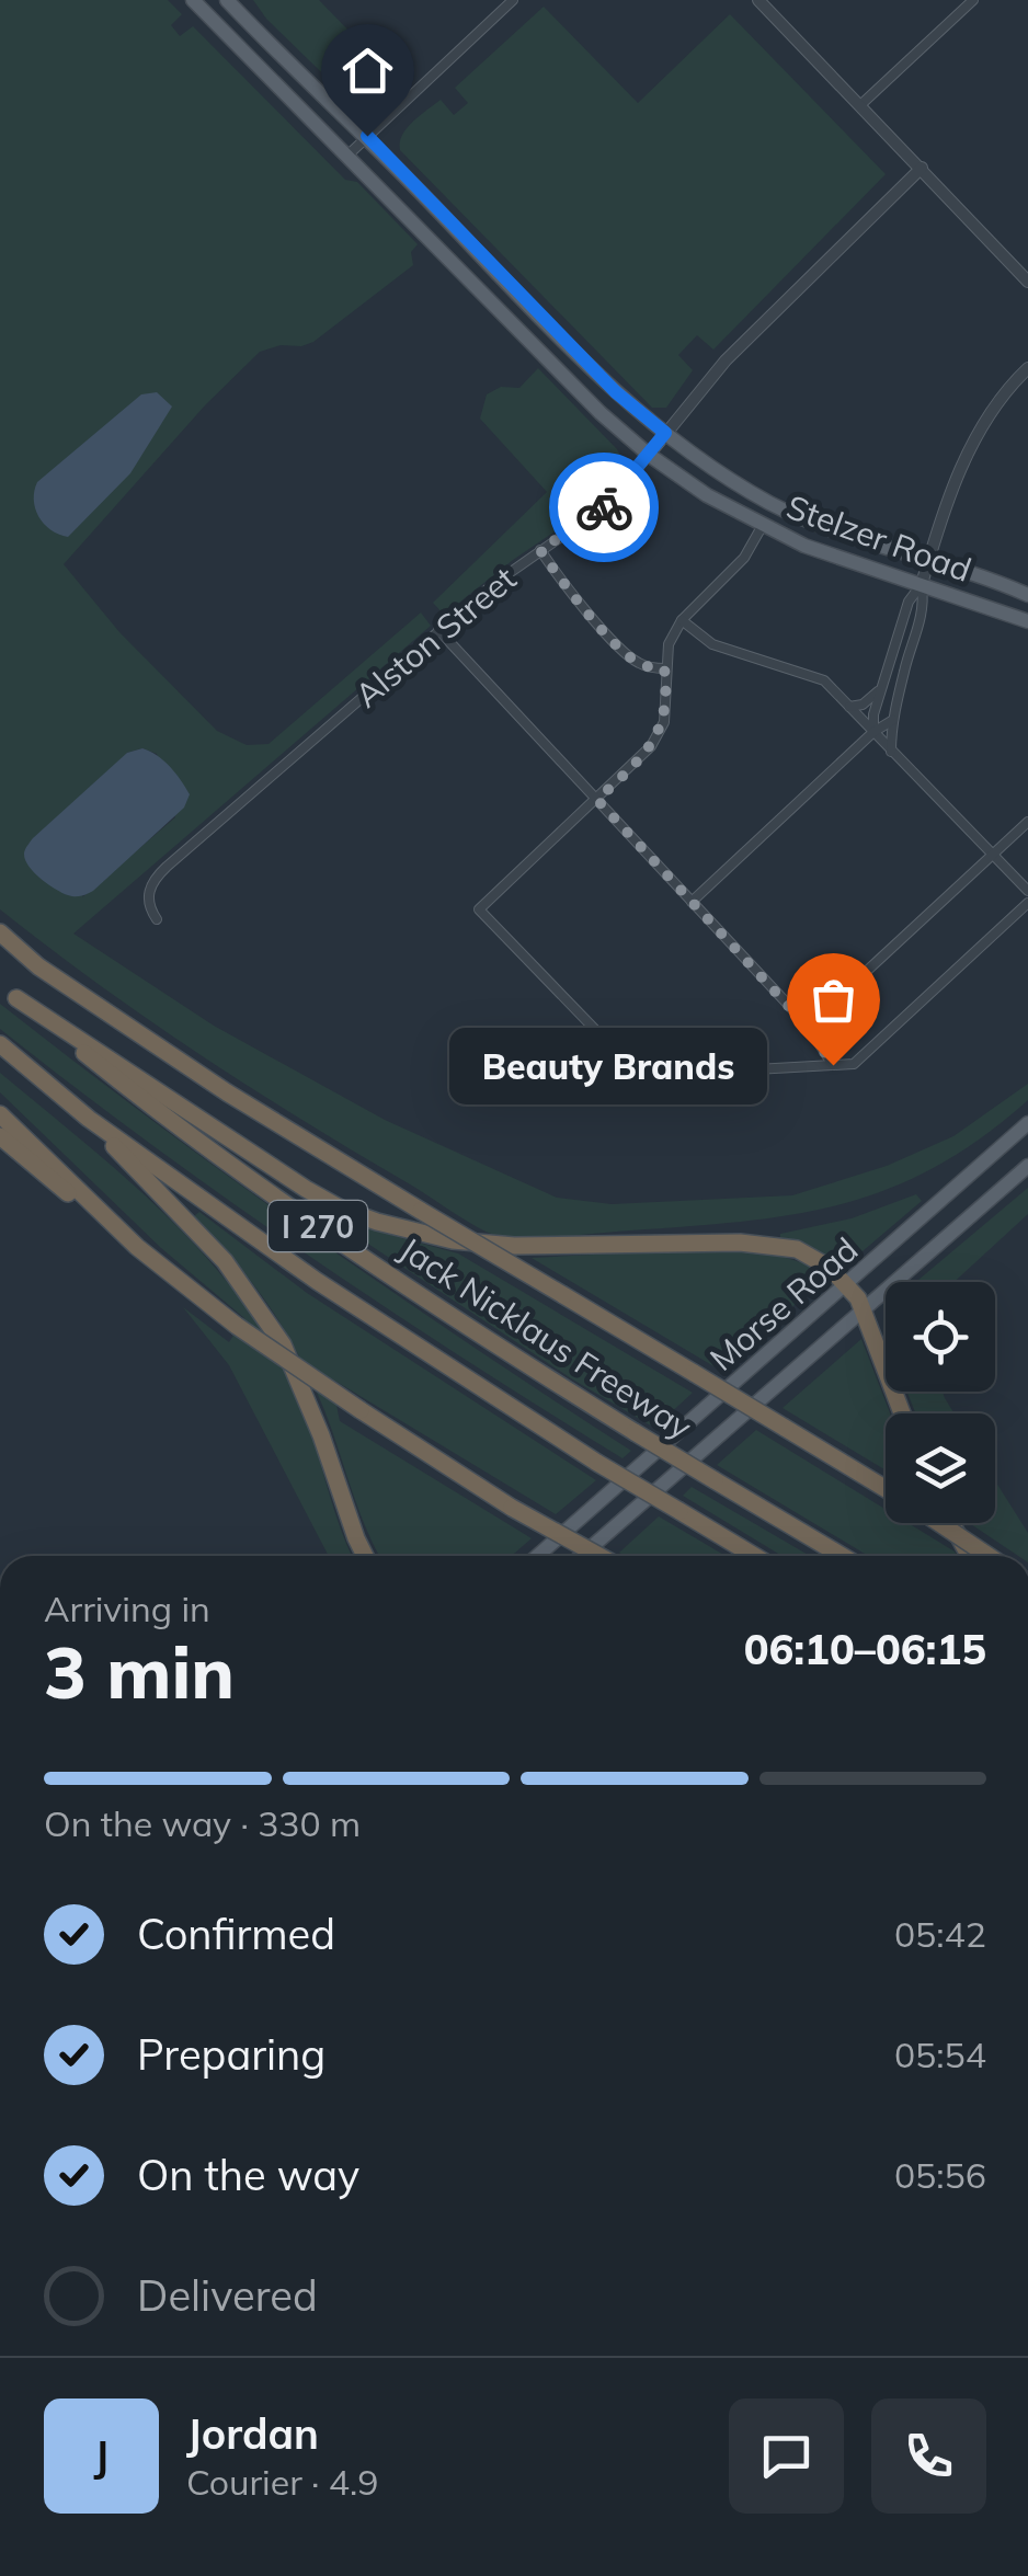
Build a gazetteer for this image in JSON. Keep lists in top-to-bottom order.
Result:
{
  "streets": {
    "highway": ["I 270", "Jack Nicklaus Freeway"],
    "main road": ["Stelzer Road", "Morse Road"],
    "street": ["Alston Street"]
  },
  "crossings": [
    ["Stelzer Road", "Alston Street"]
  ],
  "places": ["Beauty Brands"],
  "page": {
    "bubble": "Beauty Brands",
    "heading": ["3 min", "Arriving in", "06:10–06:15"],
    "panel": ["Jordan", "Courier · 4.9"],
    "bar": "On the way · 330 m",
    "list": [
      ["Confirmed", "05:42"],
      ["Preparing", "05:54"],
      ["On the way", "05:56"],
      "Delivered"
    ],
    "round": "J"
  }
}
